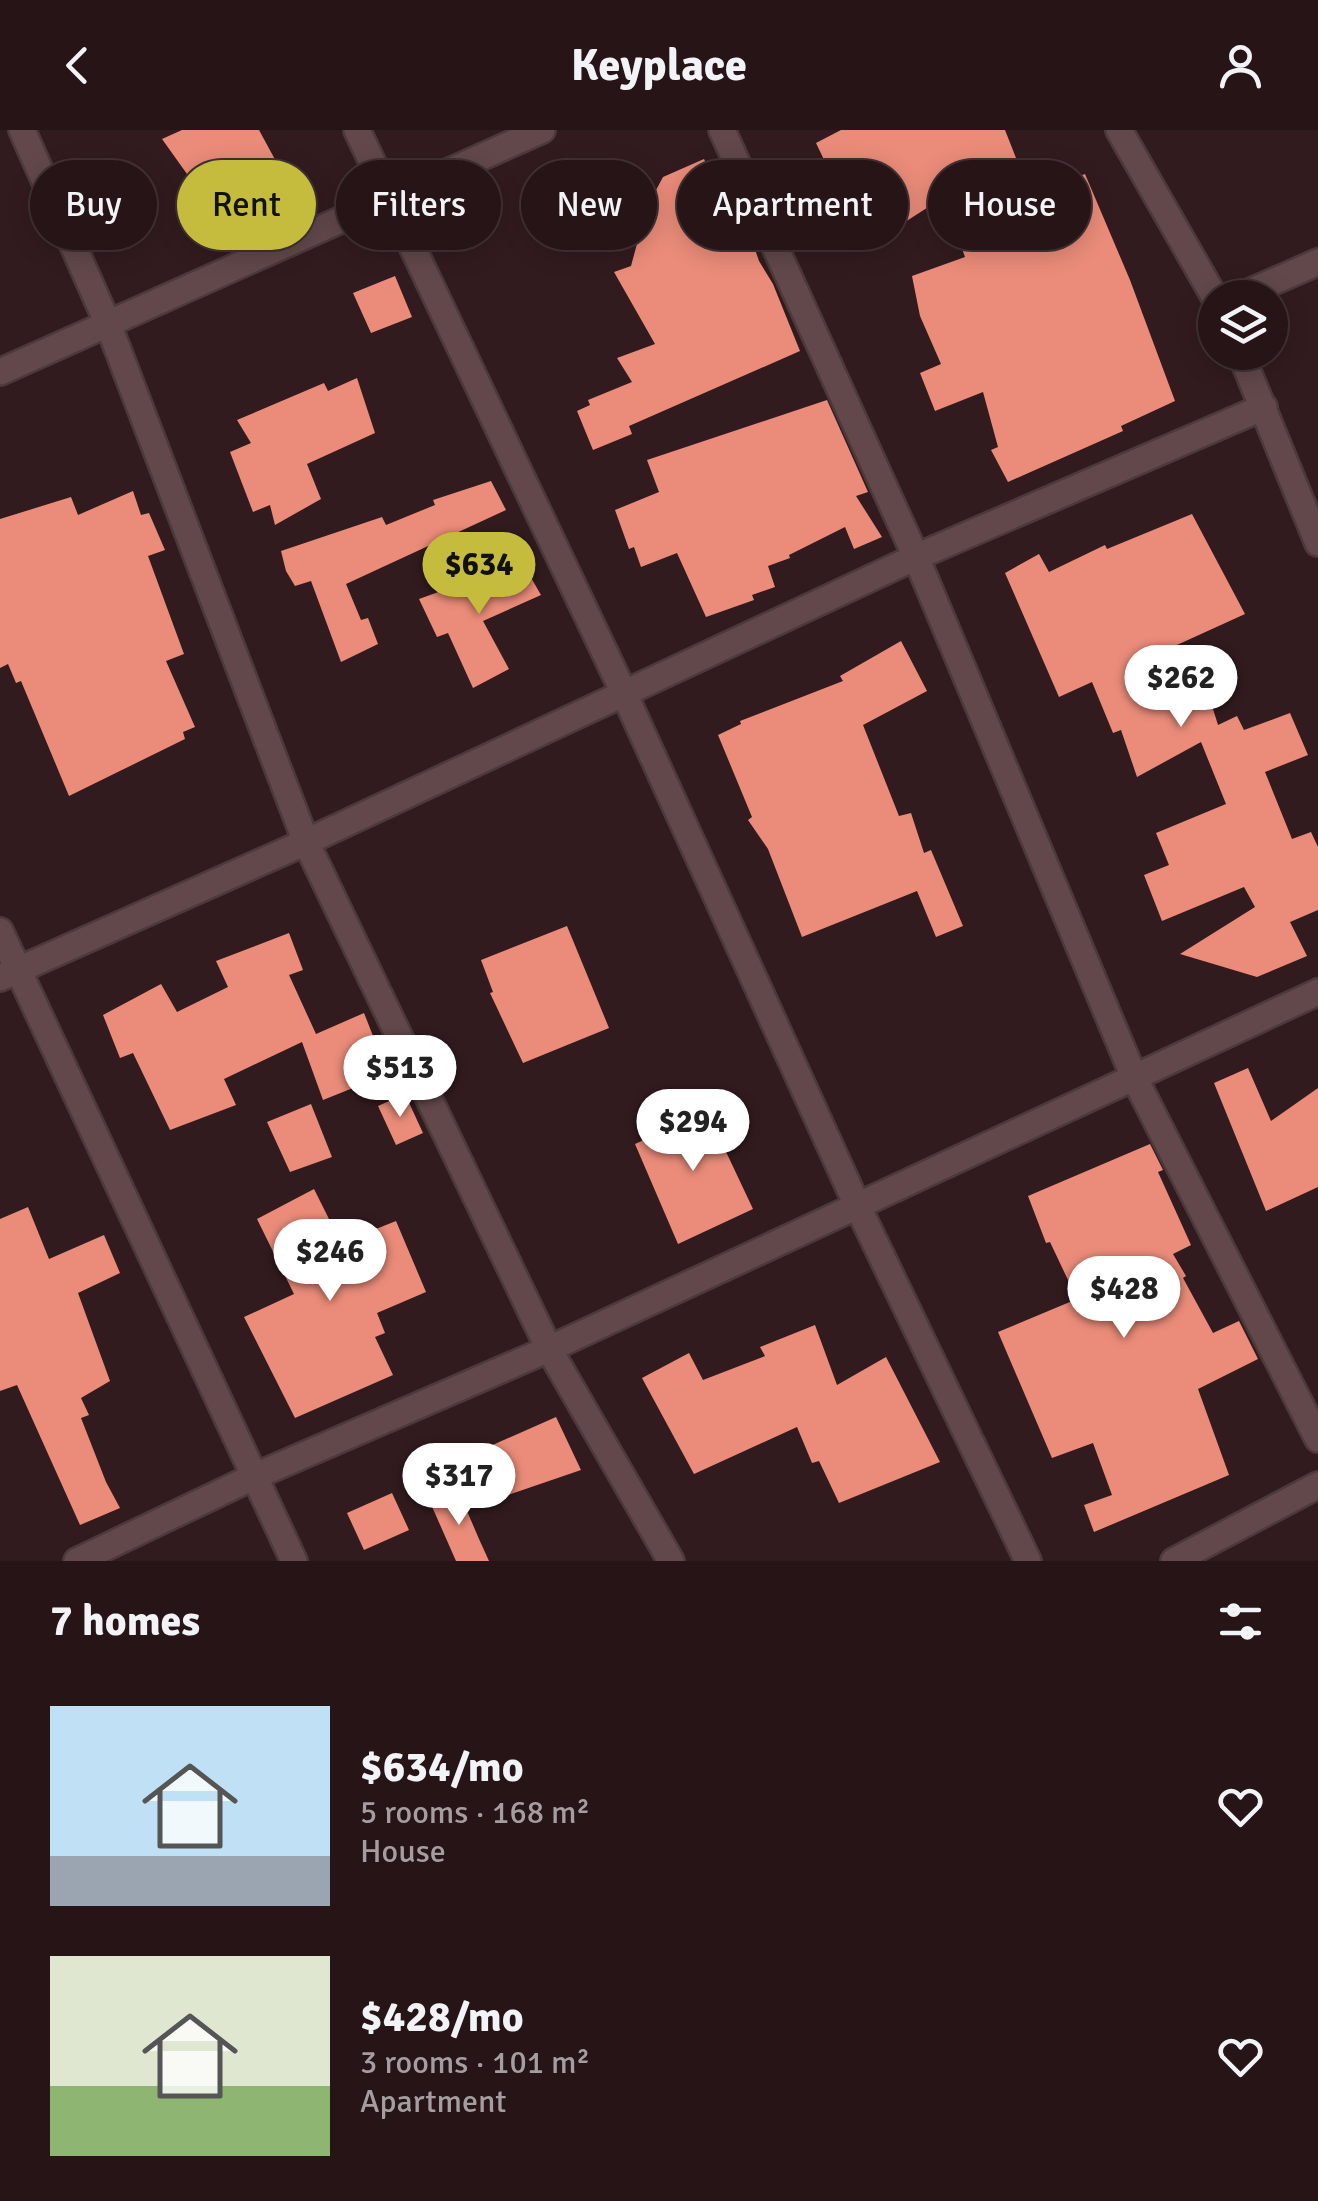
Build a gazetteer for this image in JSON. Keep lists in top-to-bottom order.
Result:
{
  "page": {
    "header": "Keyplace",
    "chip": [
      "Buy",
      "Rent",
      "Filters",
      "New",
      "Apartment",
      "House"
    ],
    "price": [
      "$634",
      "$262",
      "$513",
      "$294",
      "$246",
      "$428",
      "$317"
    ],
    "heading": "7 homes",
    "list": [
      {
        "name": "$634/mo",
        "note": "5 rooms · 168 m² · House"
      },
      {
        "name": "$428/mo",
        "note": "3 rooms · 101 m² · Apartment"
      }
    ]
  }
}
